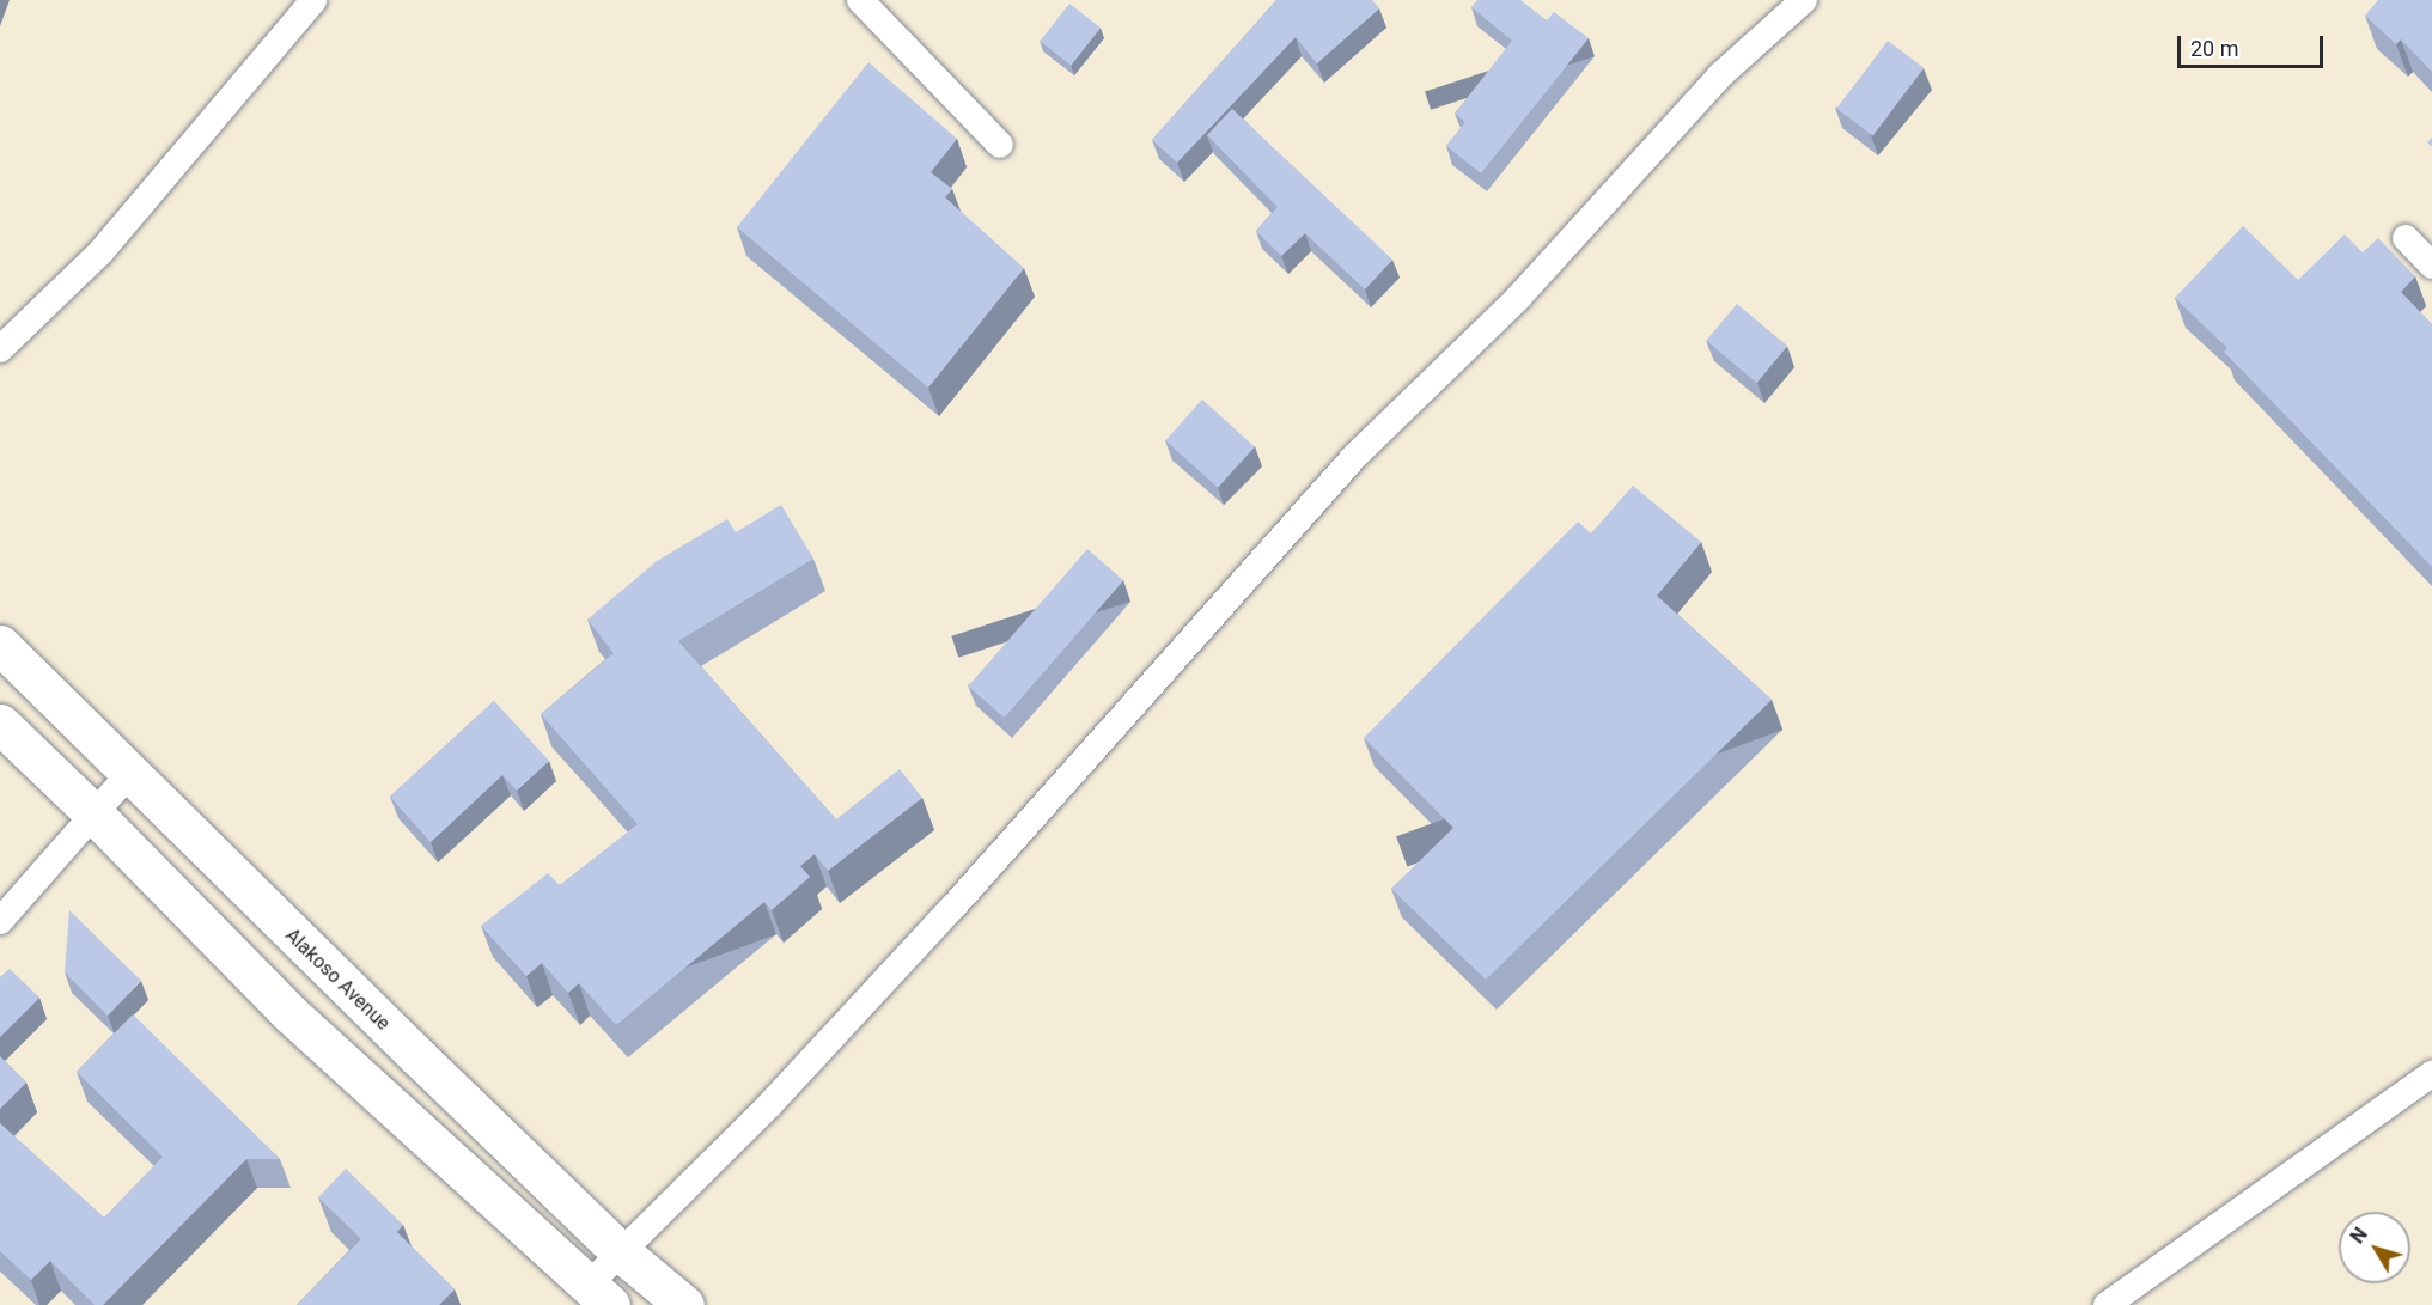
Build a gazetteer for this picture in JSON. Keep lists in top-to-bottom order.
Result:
{
  "streets": {
    "street": ["Alakoso Avenue"]
  },
  "scale_bar": "20 m",
  "north": "top left"
}
